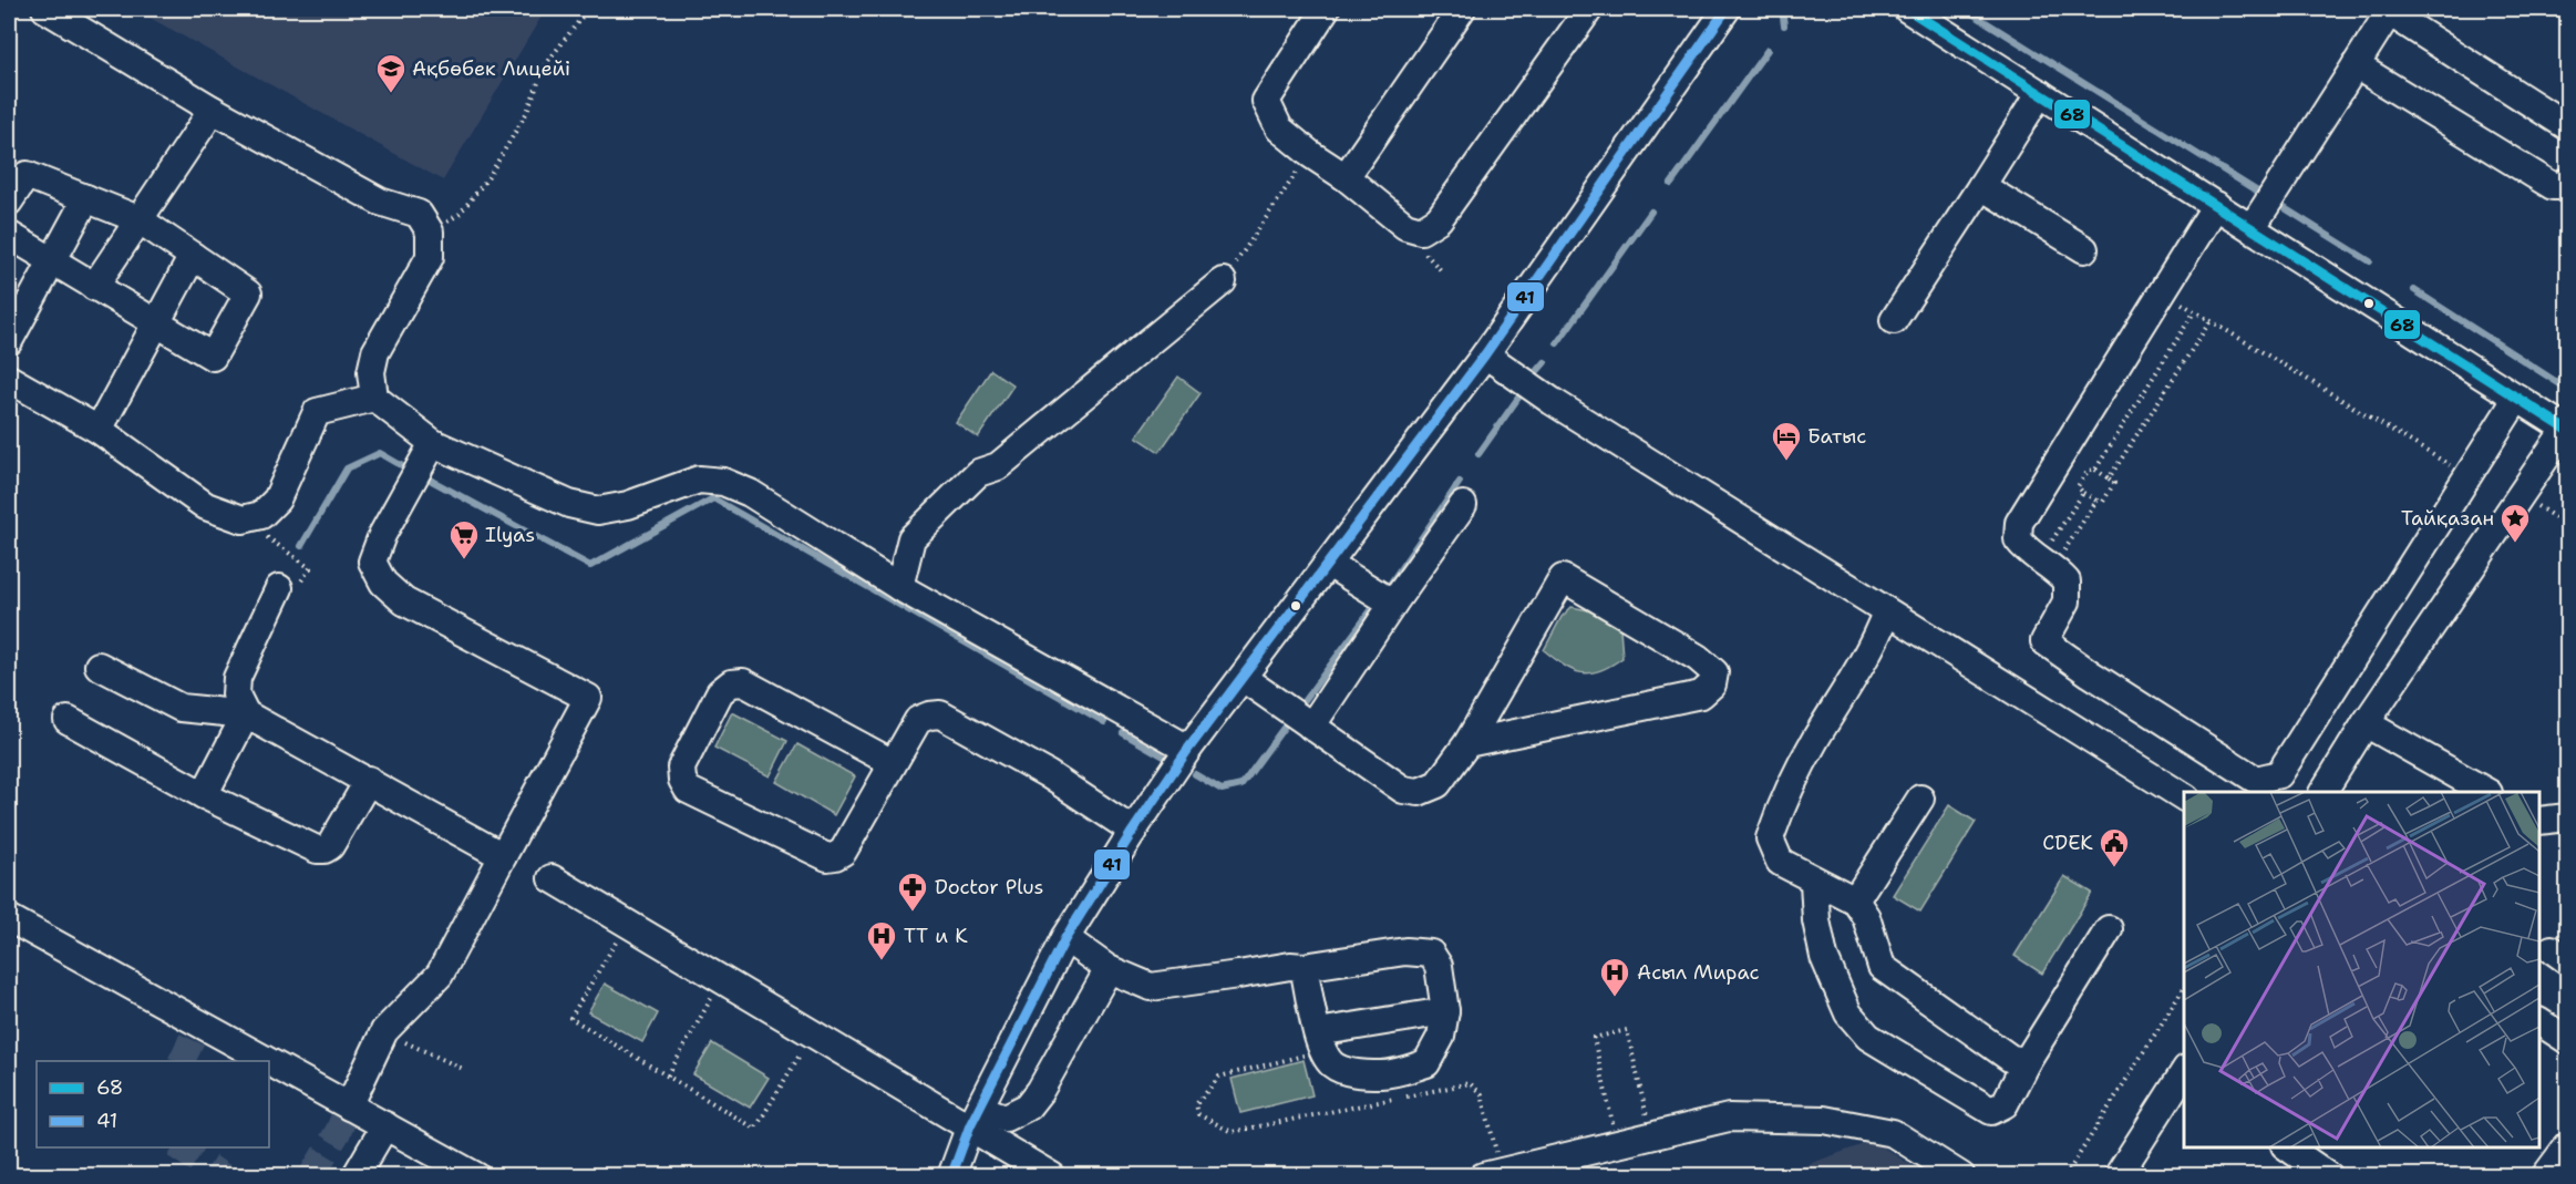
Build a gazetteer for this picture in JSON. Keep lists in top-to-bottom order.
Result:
{
  "places": {
    "school or university": ["Ақбөбек Лицейі"],
    "hotel": ["Батыс"],
    "place": ["Тайқазан"],
    "supermarket": ["Ilyas"],
    "public building": ["CDEK"],
    "pharmacy": ["Doctor Plus"],
    "hospital": ["ТТ и К", "Асыл Мирас"]
  },
  "lines": ["transit line 68", "transit line 41"],
  "legend": ["68", "41"]
}
